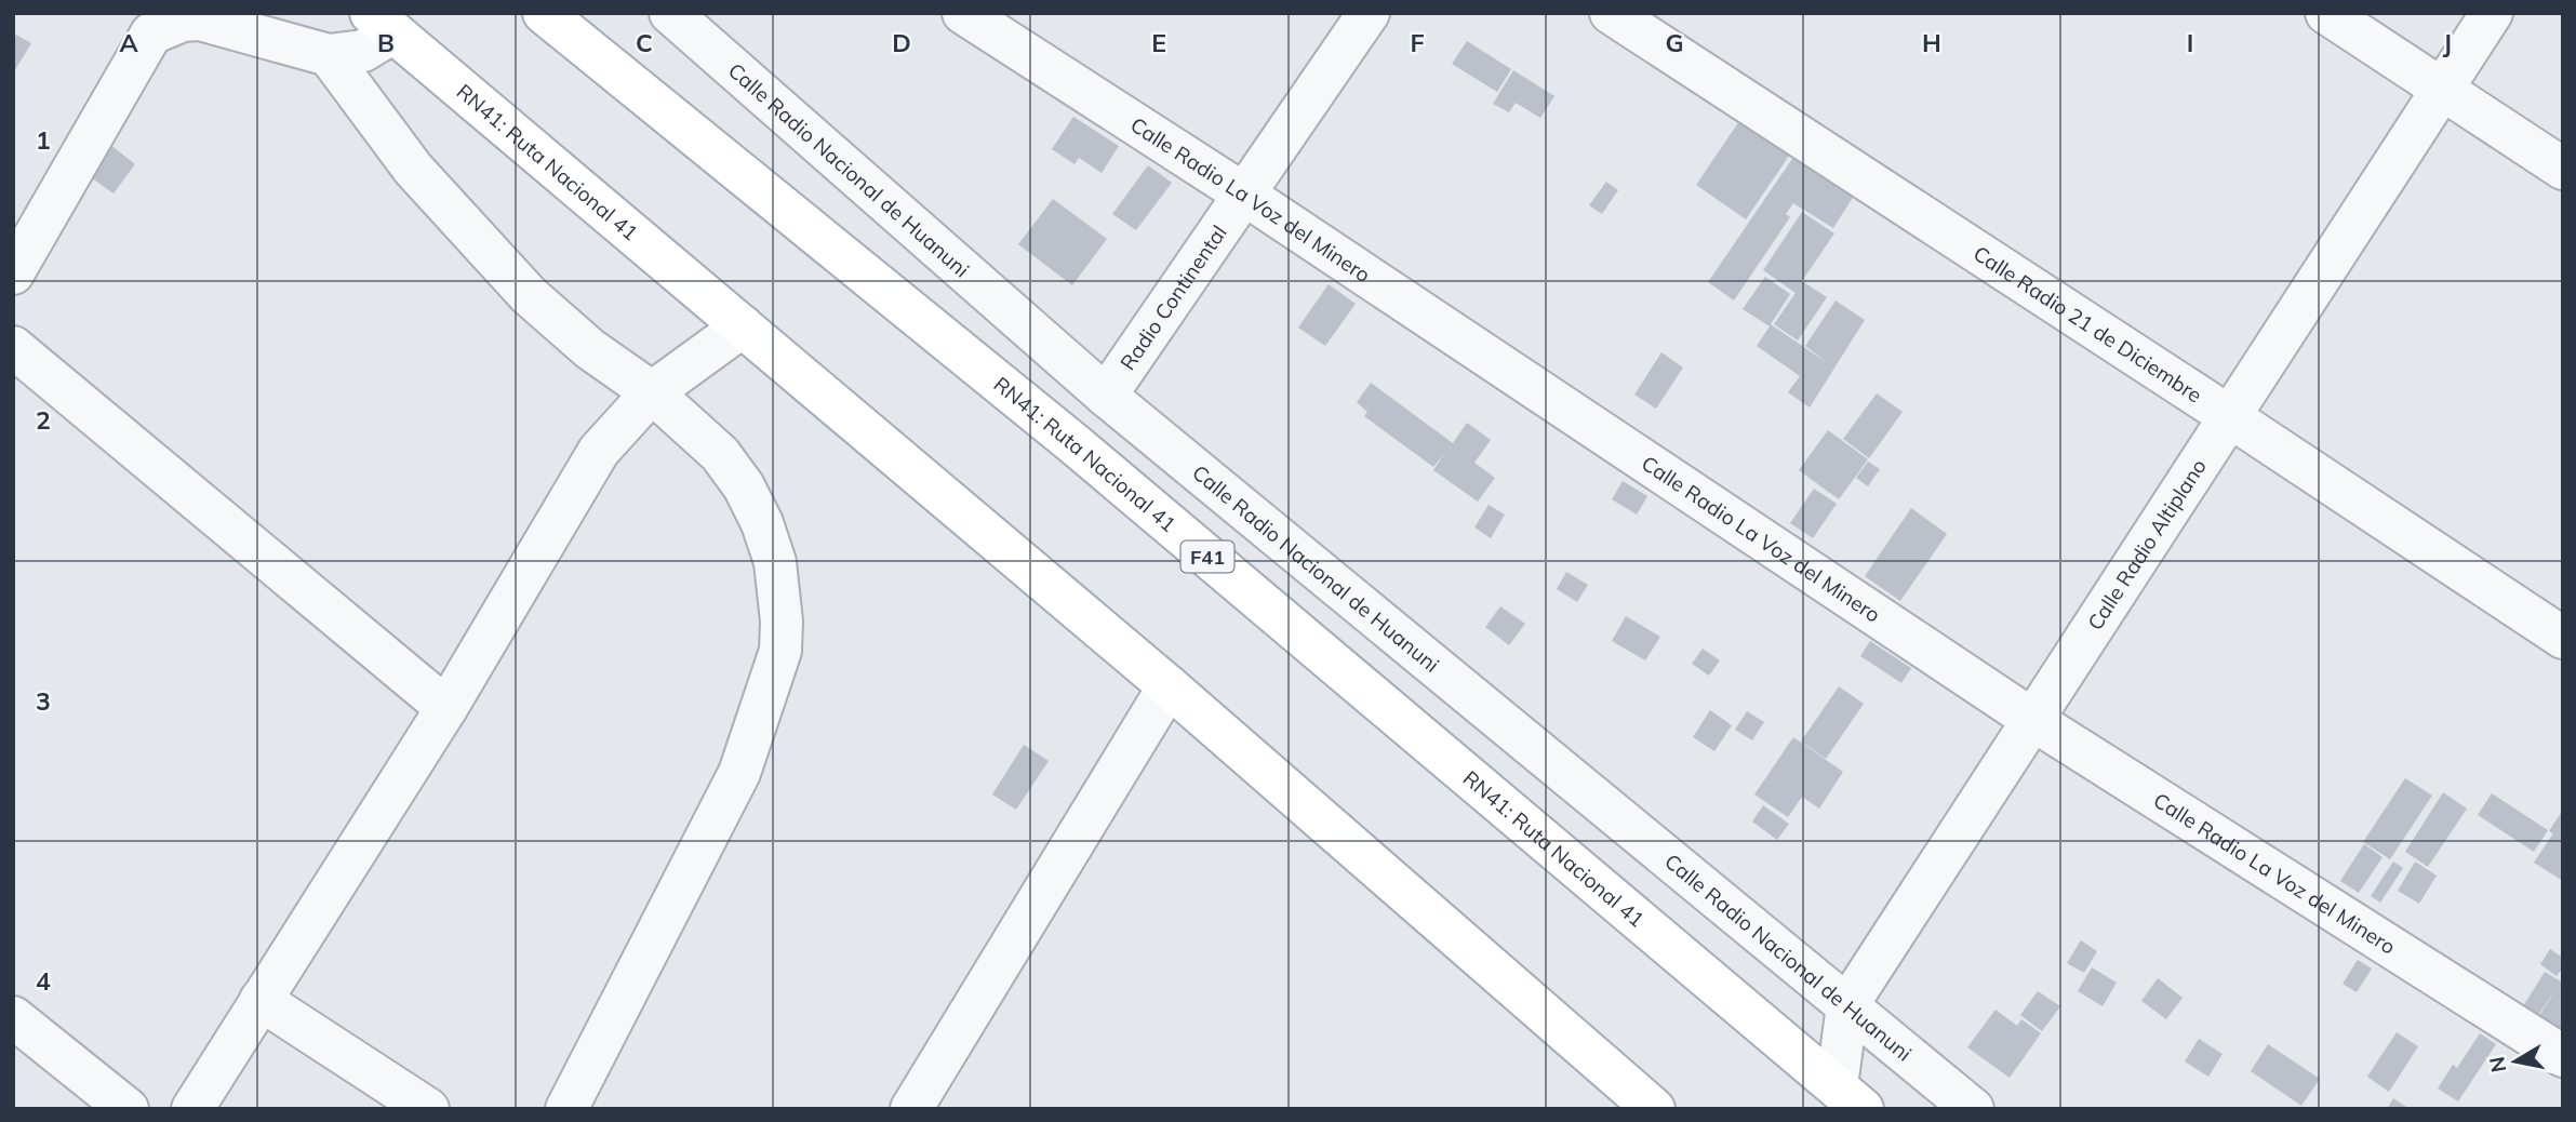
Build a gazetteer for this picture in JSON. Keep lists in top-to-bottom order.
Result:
{
  "streets": {
    "main road": ["RN41: Ruta Nacional 41", "F41"],
    "street": [
      "Calle Radio Nacional de Huanuni",
      "Calle Radio La Voz del Minero",
      "Radio Continental",
      "Calle Radio 21 de Diciembre",
      "Calle Radio Altiplano"
    ]
  },
  "crossings": [
    ["RN41: Ruta Nacional 41", "Calle Radio Altiplano"],
    ["Calle Radio Nacional de Huanuni", "Radio Continental"],
    ["Calle Radio Nacional de Huanuni", "Calle Radio Altiplano"],
    ["Calle Radio La Voz del Minero", "Radio Continental"],
    ["Calle Radio La Voz del Minero", "Calle Radio Altiplano"],
    ["Calle Radio 21 de Diciembre", "Calle Radio Altiplano"]
  ],
  "north": "left",
  "grid": {
    "columns": [
      "A",
      "B",
      "C",
      "D",
      "E",
      "F",
      "G",
      "H",
      "I",
      "J"
    ],
    "rows": [
      "1",
      "2",
      "3",
      "4"
    ]
  }
}
